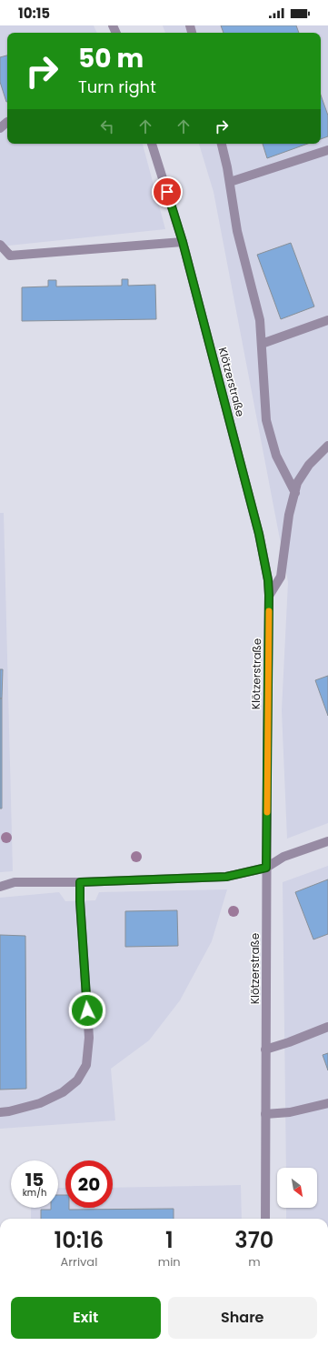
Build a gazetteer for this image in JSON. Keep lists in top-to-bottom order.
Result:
{
  "streets": {
    "street": ["Klötzerstraße"]
  },
  "north": "bottom right",
  "page": {
    "status": "10:15",
    "turn": ["50 m", "Turn right"],
    "speed": "15 km/h",
    "limit": "20",
    "eta": [
      "10:16",
      "Arrival",
      "1",
      "min",
      "370",
      "m"
    ],
    "buttons": ["Exit", "Share"]
  }
}
